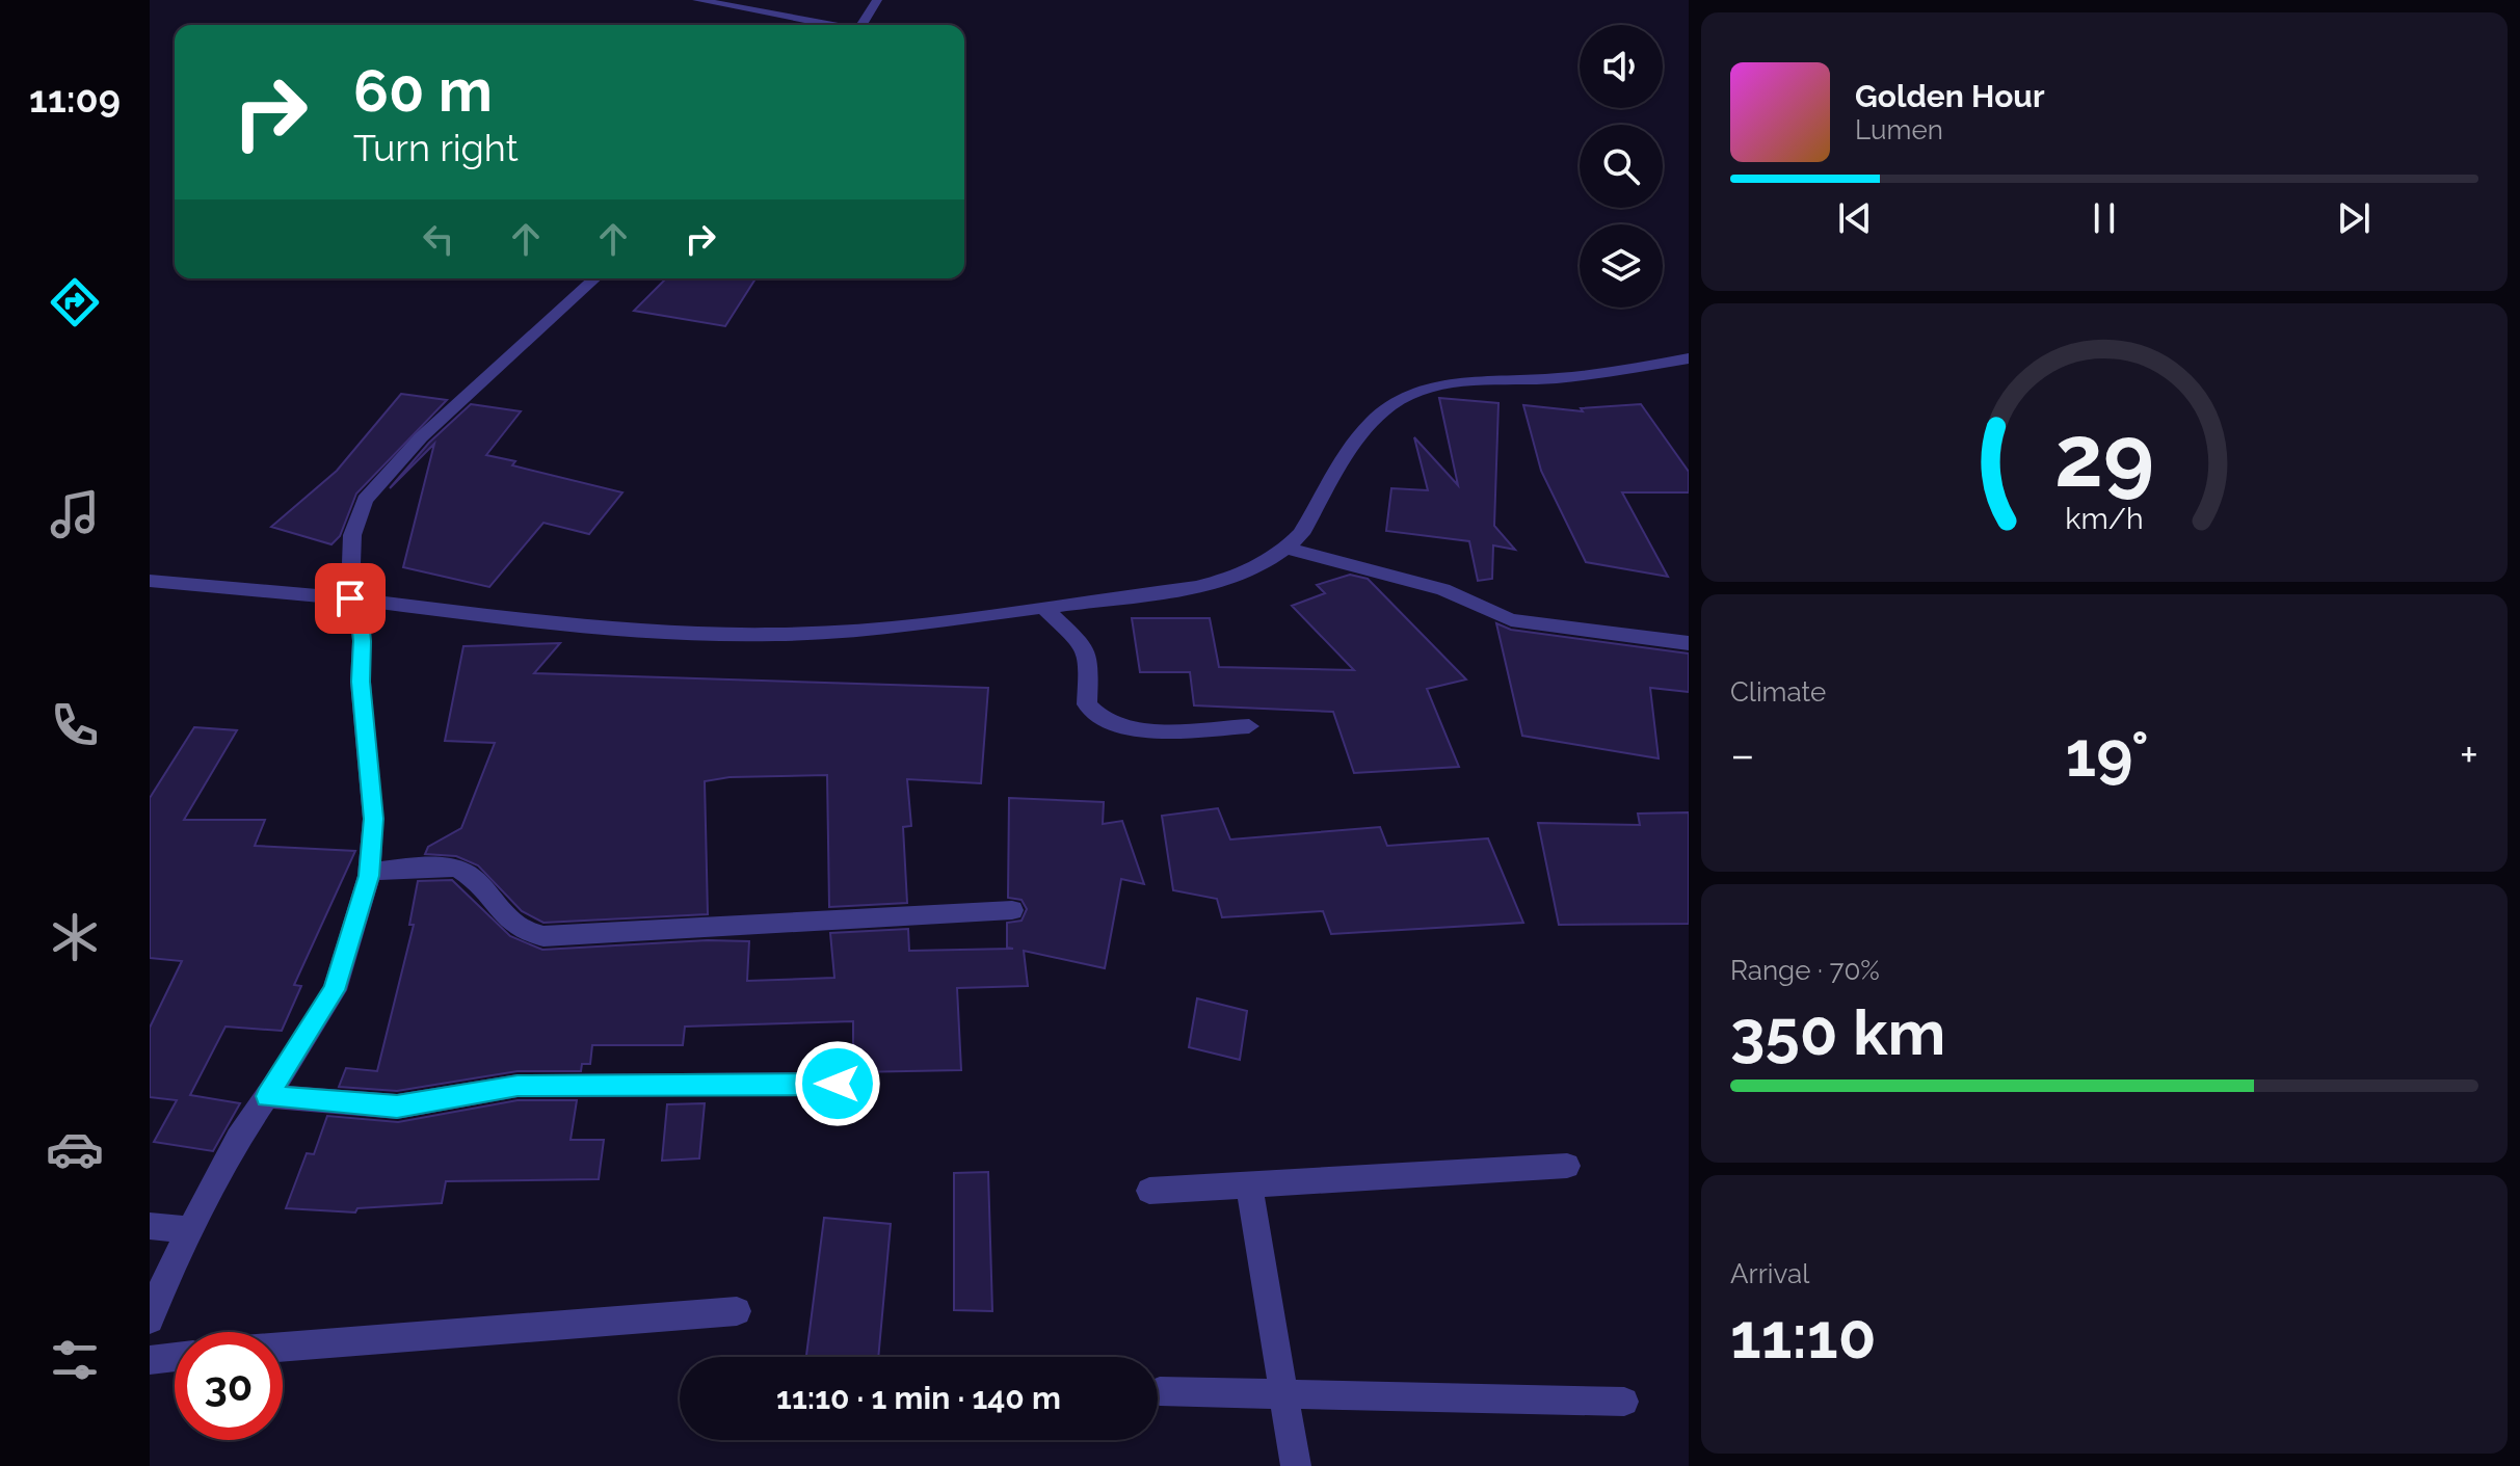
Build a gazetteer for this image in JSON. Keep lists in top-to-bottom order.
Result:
{
  "page": {
    "tabs": "11:09",
    "turn": ["60 m", "Turn right"],
    "song": ["Golden Hour", "Lumen"],
    "tile": [
      "Climate",
      ["Range · 70%", "350 km"],
      ["Arrival", "11:10"]
    ],
    "heat": ["−", "19°", "+"],
    "limit": "30",
    "trip": "11:10 · 1 min · 140 m",
    "gauge": ["29", "km/h"]
  }
}
